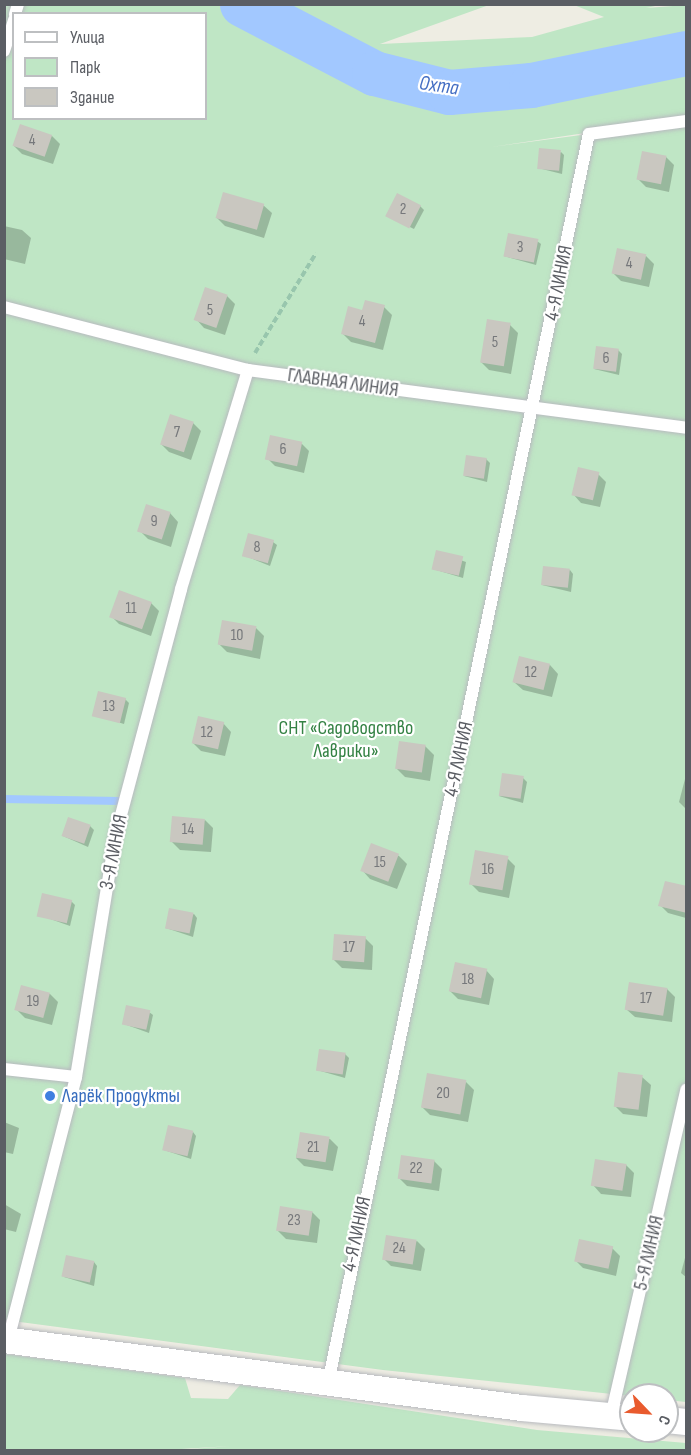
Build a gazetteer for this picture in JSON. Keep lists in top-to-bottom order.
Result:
{
  "streets": {
    "lane": [
      "4-Я ЛИНИЯ",
      "ГЛАВНАЯ ЛИНИЯ",
      "3-Я ЛИНИЯ",
      "5-Я ЛИНИЯ"
    ]
  },
  "crossings": [
    ["4-Я ЛИНИЯ", "ГЛАВНАЯ ЛИНИЯ"],
    ["ГЛАВНАЯ ЛИНИЯ", "3-Я ЛИНИЯ"]
  ],
  "water": ["Охта"],
  "parks": ["СНТ «Садоводство Лаврики»"],
  "places": ["Ларёк Продукты"],
  "house_numbers": [
    "4",
    "2",
    "3",
    "4",
    "5",
    "4",
    "5",
    "6",
    "7",
    "6",
    "9",
    "8",
    "11",
    "10",
    "12",
    "13",
    "12",
    "14",
    "15",
    "16",
    "17",
    "18",
    "17",
    "19",
    "20",
    "21",
    "22",
    "23",
    "24"
  ],
  "legend": ["Улица", "Парк", "Здание"],
  "north": "bottom right"
}
